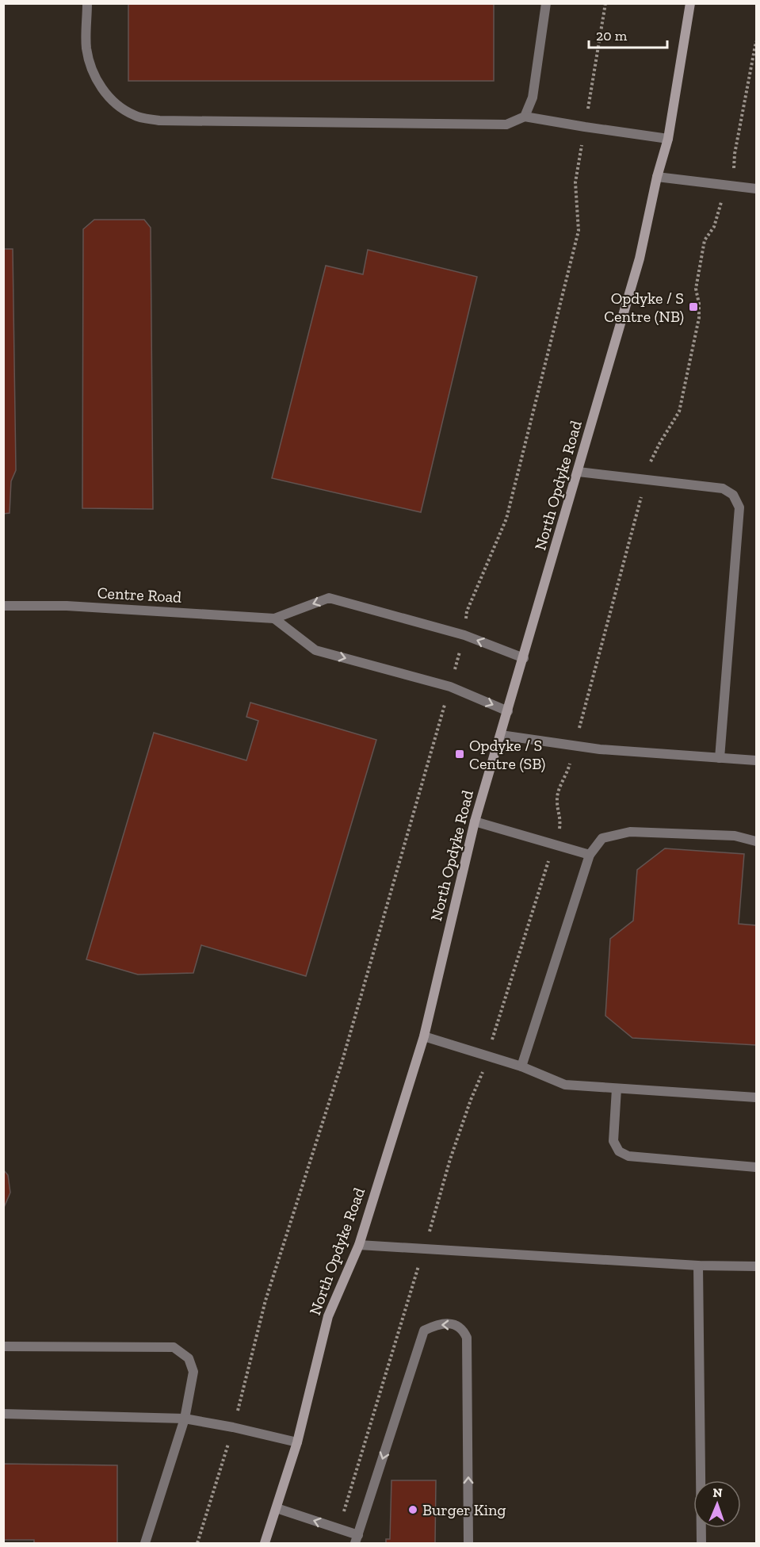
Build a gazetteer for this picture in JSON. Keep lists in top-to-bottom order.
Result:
{
  "streets": {
    "main road": ["North Opdyke Road"],
    "street": ["Centre Road"]
  },
  "crossings": [
    ["North Opdyke Road", "Centre Road"]
  ],
  "places": {
    "transit": ["Opdyke / S Centre (NB)", "Opdyke / S Centre (SB)"],
    "other": ["Burger King"]
  },
  "scale_bar": "20 m",
  "north": "top"
}
